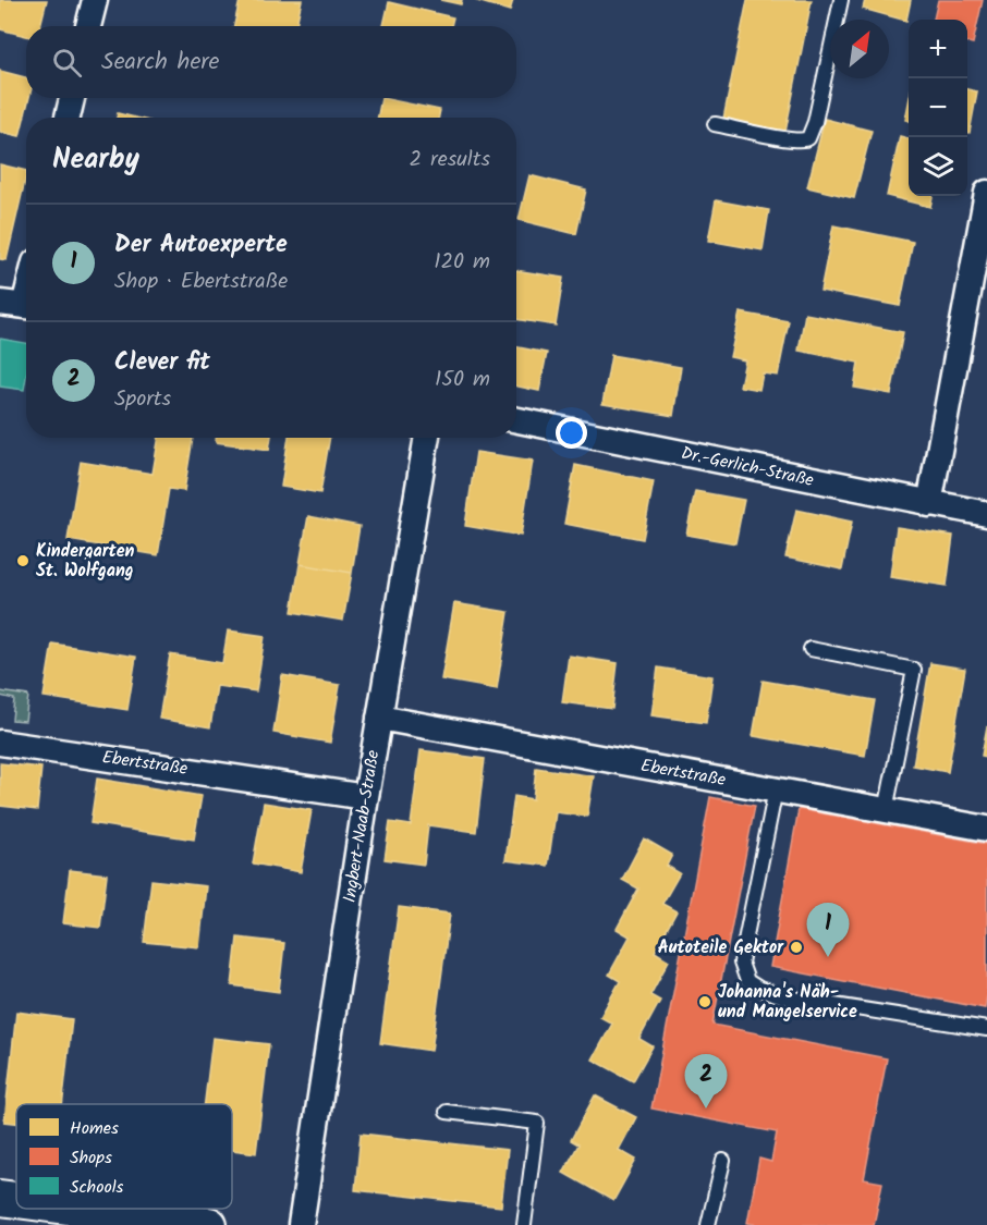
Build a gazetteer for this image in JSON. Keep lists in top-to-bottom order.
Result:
{
  "streets": {
    "street": ["Dr.-Gerlich-Straße", "Ebertstraße", "Ingbert-Naab-Straße"]
  },
  "crossings": [
    ["Ebertstraße", "Ingbert-Naab-Straße"]
  ],
  "places": ["Kindergarten St. Wolfgang", "Autoteile Gektor", "Johanna's Näh- und Mangelservice"],
  "legend": ["Homes", "Shops", "Schools"],
  "north": "top right",
  "page": {
    "map_buttons": ["+", "−"],
    "search": "Search here",
    "heading": ["Nearby", "2 results"],
    "list": [
      {
        "mark": "1",
        "name": "Der Autoexperte",
        "note": "Shop · Ebertstraße",
        "value": "120 m"
      },
      {
        "mark": "2",
        "name": "Clever fit",
        "note": "Sports",
        "value": "150 m"
      }
    ],
    "pins": ["1", "2"]
  }
}
